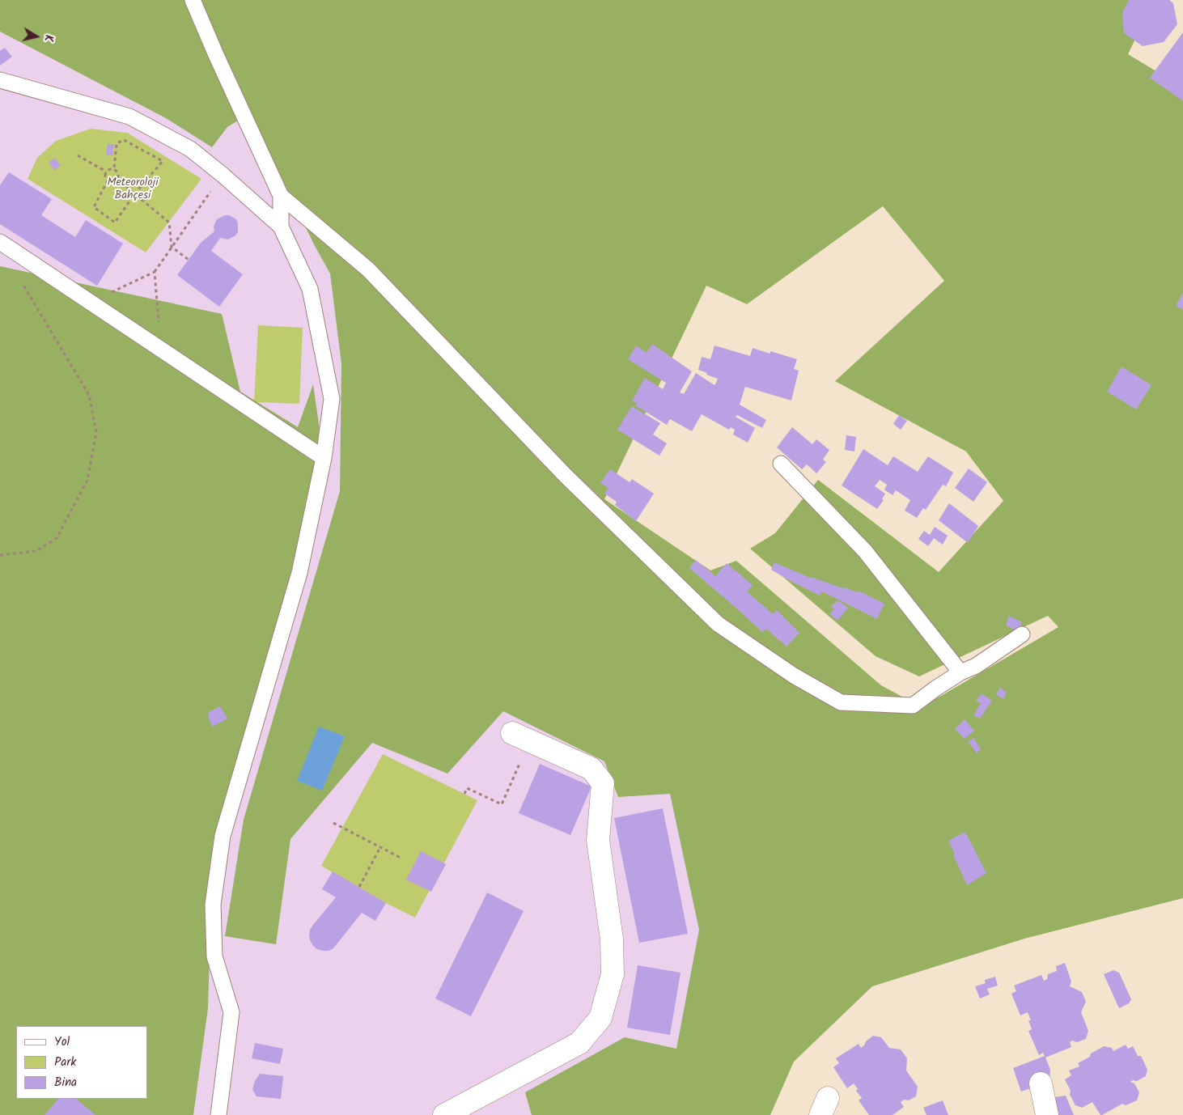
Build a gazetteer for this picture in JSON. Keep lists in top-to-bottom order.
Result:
{
  "parks": ["Meteoroloji Bahçesi"],
  "legend": ["Yol", "Park", "Bina"],
  "north": "right"
}
